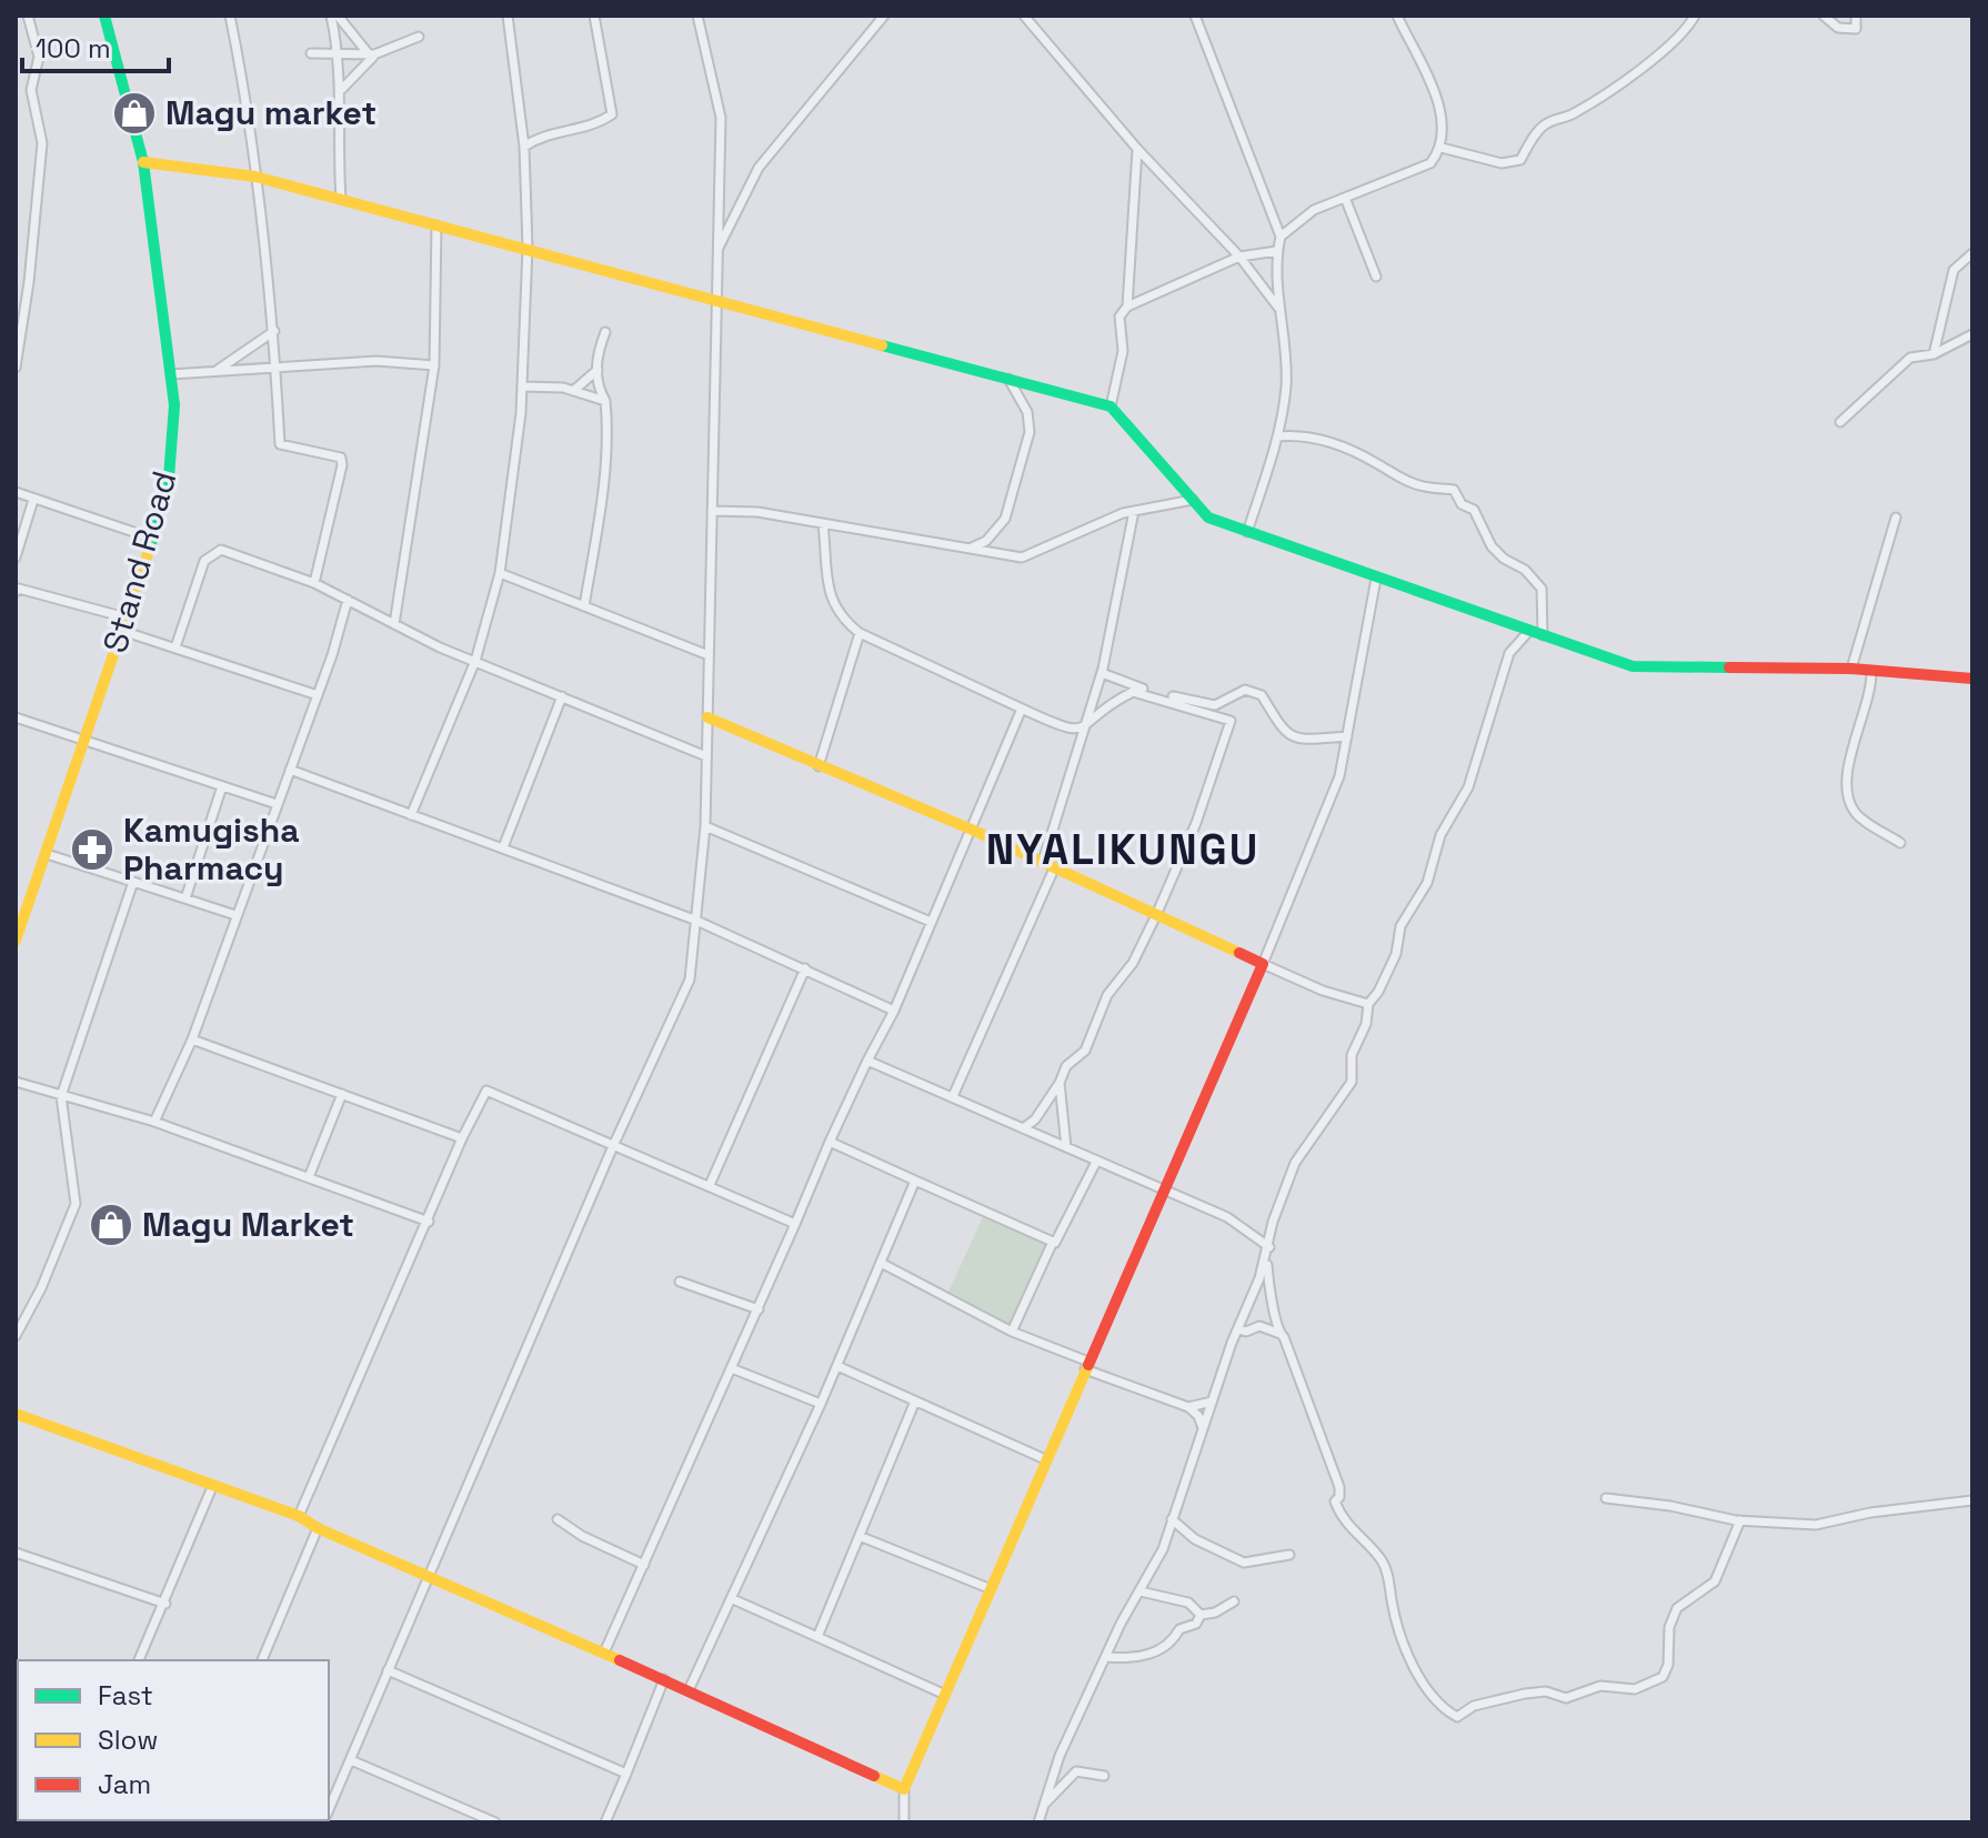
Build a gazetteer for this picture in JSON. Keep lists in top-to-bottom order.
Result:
{
  "streets": {
    "street": ["Stand Road"]
  },
  "districts": ["NYALIKUNGU"],
  "places": {
    "shop": ["Magu market", "Magu Market"],
    "pharmacy": ["Kamugisha Pharmacy"]
  },
  "legend": ["Fast", "Slow", "Jam"],
  "scale_bar": "100 m"
}
